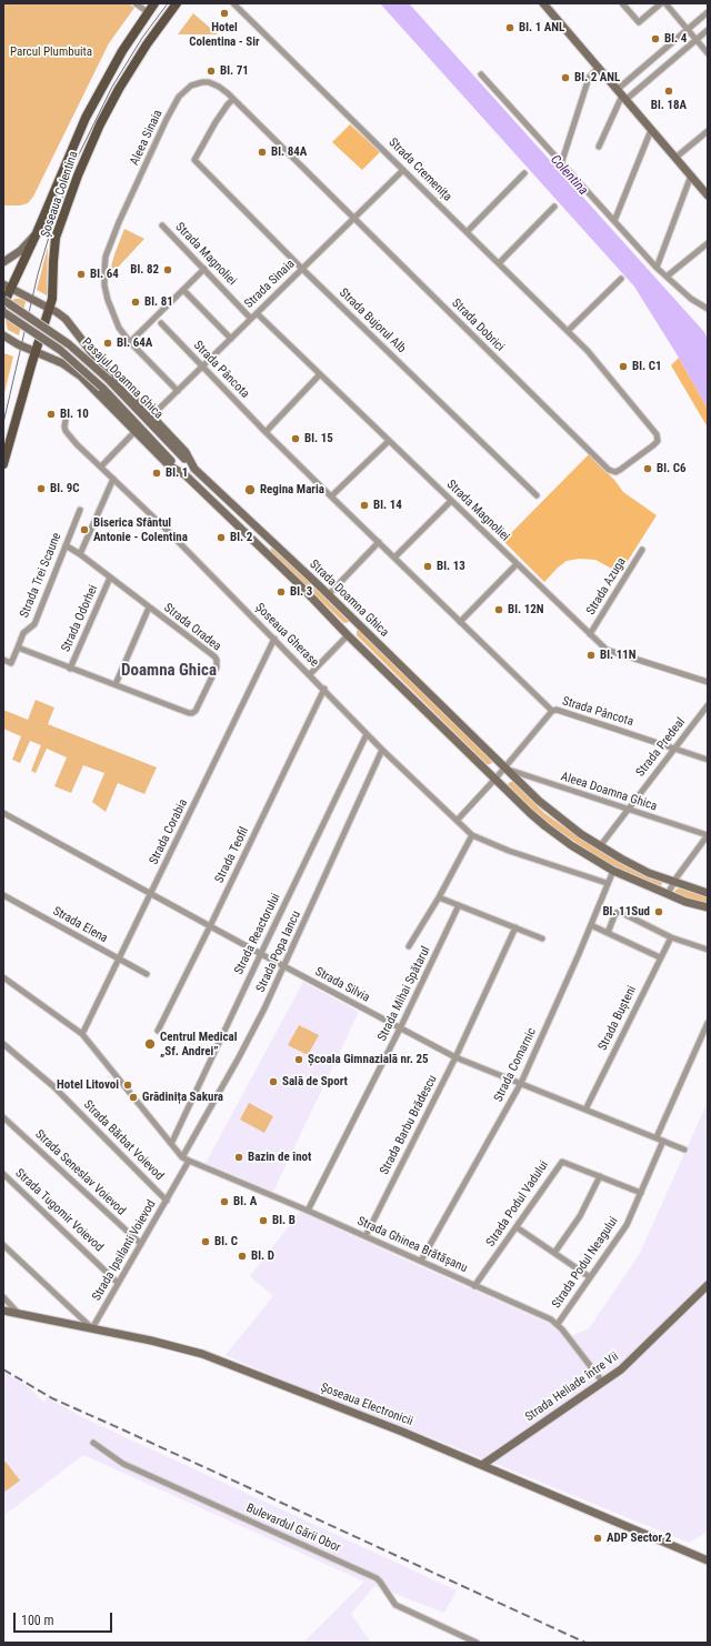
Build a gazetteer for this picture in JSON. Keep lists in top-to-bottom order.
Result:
{
  "streets": {
    "main road": [
      "Șoseaua Colentina",
      "Pasajul Doamna Ghica",
      "Strada Doamna Ghica",
      "Strada Heliade între Vii",
      "Șoseaua Electronicii"
    ],
    "street": [
      "Aleea Sinaia",
      "Strada Cremenița",
      "Strada Magnoliei",
      "Strada Sinaia",
      "Strada Bujorul Alb",
      "Strada Dobrici",
      "Strada Pâncota",
      "Strada Trei Scaune",
      "Strada Azuga",
      "Strada Odorhei",
      "Strada Oradea",
      "Șoseaua Gherase",
      "Strada Predeal",
      "Aleea Doamna Ghica",
      "Strada Corabia",
      "Strada Teofil",
      "Strada Elena",
      "Strada Reactorului",
      "Strada Popa Iancu",
      "Strada Silvia",
      "Strada Mihai Spătarul",
      "Strada Bușteni",
      "Strada Comarnic",
      "Strada Barbu Brădescu",
      "Strada Bărbat Voievod",
      "Strada Seneslav Voievod",
      "Strada Podul Vadului",
      "Strada Tugomir Voievod",
      "Strada Ghinea Brătășanu",
      "Strada Ipsilanti Voievod",
      "Strada Podul Neagului",
      "Bulevardul Gării Obor"
    ]
  },
  "crossings": [
    ["Aleea Sinaia", "Strada Sinaia"],
    ["Aleea Sinaia", "Strada Bujorul Alb"],
    ["Aleea Sinaia", "Strada Dobrici"],
    ["Strada Cremenița", "Strada Sinaia"],
    ["Strada Cremenița", "Strada Dobrici"],
    ["Șoseaua Colentina", "Strada Doamna Ghica"],
    ["Strada Magnoliei", "Strada Sinaia"],
    ["Strada Magnoliei", "Strada Azuga"],
    ["Strada Sinaia", "Strada Bujorul Alb"],
    ["Strada Sinaia", "Strada Dobrici"],
    ["Strada Sinaia", "Strada Pâncota"],
    ["Strada Sinaia", "Strada Doamna Ghica"],
    ["Strada Pâncota", "Strada Predeal"],
    ["Pasajul Doamna Ghica", "Strada Doamna Ghica"],
    ["Strada Trei Scaune", "Strada Oradea"],
    ["Strada Doamna Ghica", "Strada Predeal"],
    ["Strada Doamna Ghica", "Aleea Doamna Ghica"],
    ["Strada Doamna Ghica", "Strada Comarnic"],
    ["Strada Odorhei", "Strada Oradea"],
    ["Șoseaua Gherase", "Strada Corabia"],
    ["Șoseaua Gherase", "Strada Teofil"],
    ["Șoseaua Gherase", "Strada Reactorului"],
    ["Șoseaua Gherase", "Strada Popa Iancu"],
    ["Șoseaua Gherase", "Strada Comarnic"],
    ["Strada Predeal", "Aleea Doamna Ghica"],
    ["Strada Corabia", "Strada Elena"],
    ["Strada Corabia", "Strada Silvia"],
    ["Strada Teofil", "Strada Silvia"],
    ["Strada Reactorului", "Strada Silvia"],
    ["Strada Popa Iancu", "Strada Silvia"],
    ["Strada Popa Iancu", "Strada Ghinea Brătășanu"],
    ["Strada Silvia", "Strada Mihai Spătarul"],
    ["Strada Silvia", "Strada Bușteni"],
    ["Strada Silvia", "Strada Comarnic"],
    ["Strada Silvia", "Strada Barbu Brădescu"],
    ["Strada Silvia", "Strada Podul Neagului"],
    ["Strada Mihai Spătarul", "Strada Ghinea Brătășanu"],
    ["Strada Comarnic", "Strada Ghinea Brătășanu"],
    ["Strada Barbu Brădescu", "Strada Ghinea Brătășanu"],
    ["Strada Bărbat Voievod", "Strada Ipsilanti Voievod"],
    ["Strada Seneslav Voievod", "Strada Ipsilanti Voievod"],
    ["Strada Podul Vadului", "Strada Ghinea Brătășanu"],
    ["Strada Podul Vadului", "Strada Podul Neagului"],
    ["Strada Tugomir Voievod", "Strada Ipsilanti Voievod"],
    ["Strada Ghinea Brătășanu", "Strada Ipsilanti Voievod"],
    ["Strada Ghinea Brătășanu", "Strada Podul Neagului"],
    ["Strada Ghinea Brătășanu", "Strada Heliade între Vii"],
    ["Strada Ipsilanti Voievod", "Șoseaua Electronicii"],
    ["Strada Heliade între Vii", "Șoseaua Electronicii"]
  ],
  "districts": ["Doamna Ghica"],
  "water": ["Colentina"],
  "parks": ["Parcul Plumbuita"],
  "places": [
    "Hotel Colentina - Sir",
    "Bl. 1 ANL",
    "Bl. 4",
    "Bl. 71",
    "Bl. 2 ANL",
    "Bl. 18A",
    "Bl. 84A",
    "Bl. 82",
    "Bl. 64",
    "Bl. 81",
    "Bl. 64A",
    "Bl. C1",
    "Bl. 10",
    "Bl. 15",
    "Bl. C6",
    "Bl. 1",
    "Bl. 9C",
    "Regina Maria",
    "Bl. 14",
    "Biserica Sfântul Antonie - Colentina",
    "Bl. 2",
    "Bl. 13",
    "Bl. 3",
    "Bl. 12N",
    "Bl. 11N",
    "Bl. 11Sud",
    "Centrul Medical „Sf. Andrei”",
    "Școala Gimnazială nr. 25",
    "Sală de Sport",
    "Hotel Litovoi",
    "Grădinița Sakura",
    "Bazin de înot",
    "Bl. A",
    "Bl. B",
    "Bl. C",
    "Bl. D",
    "ADP Sector 2"
  ],
  "scale_bar": "100 m"
}
